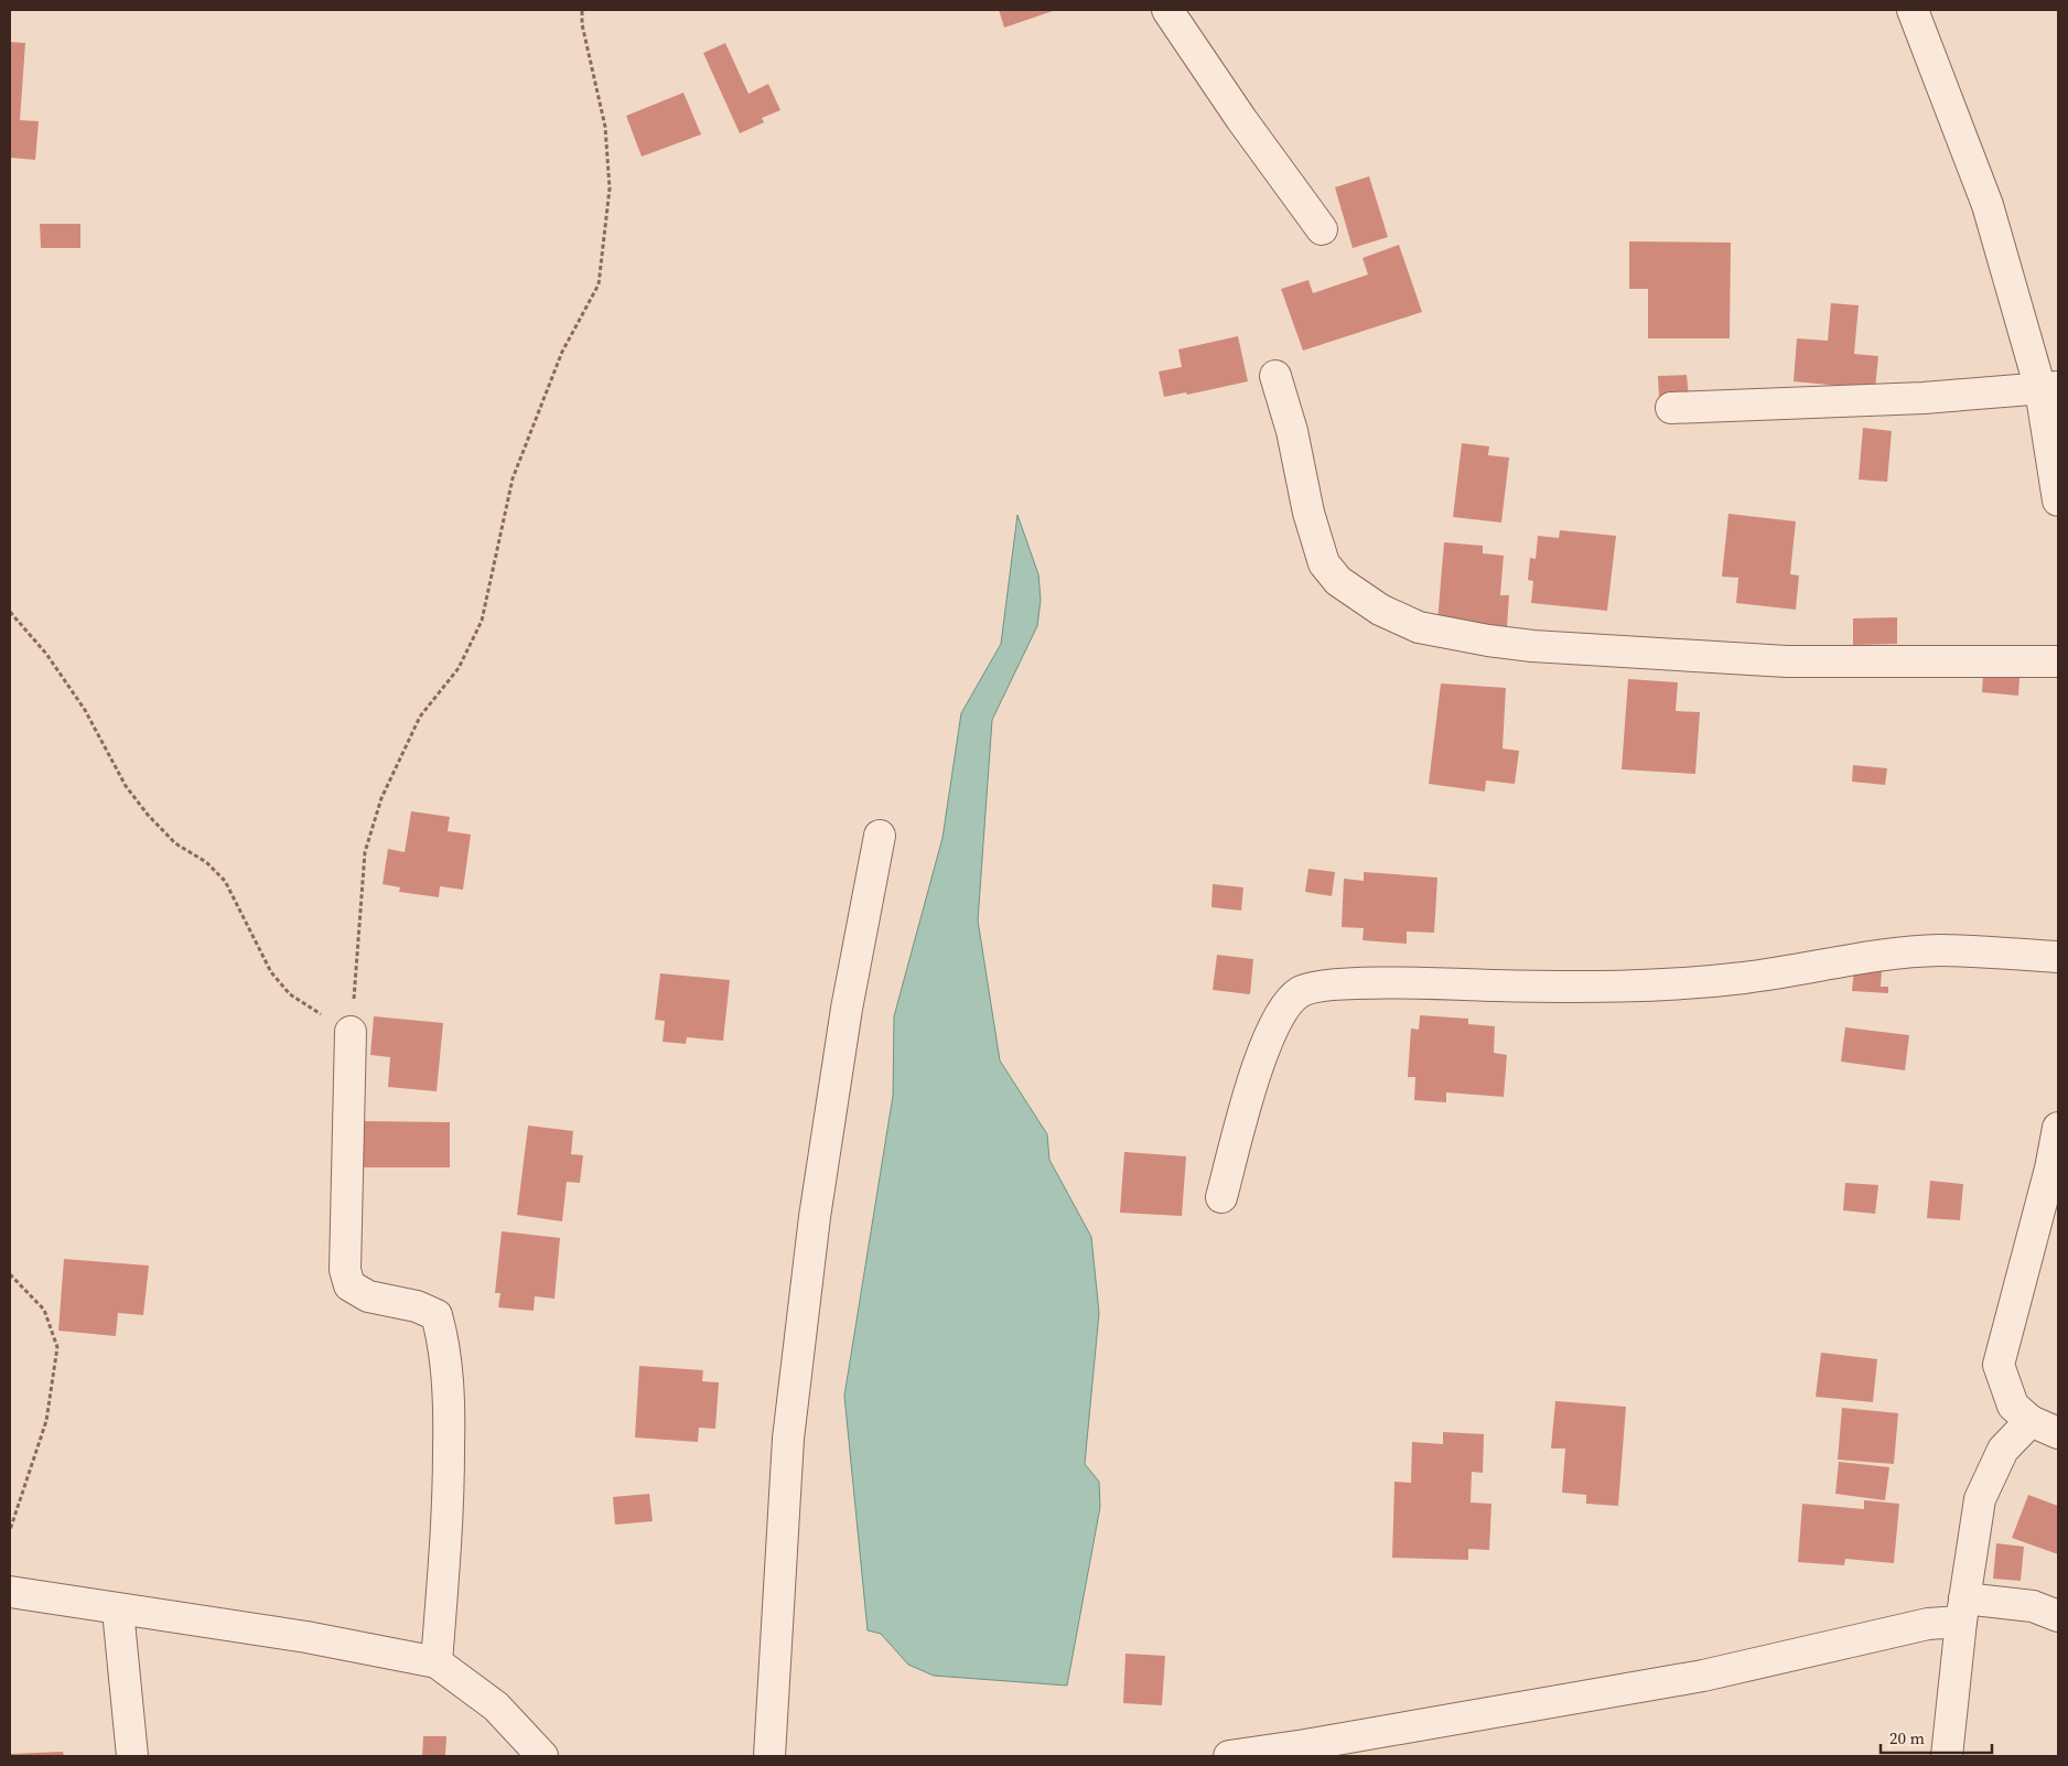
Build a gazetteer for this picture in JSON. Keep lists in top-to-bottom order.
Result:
{
  "scale_bar": "20 m"
}
